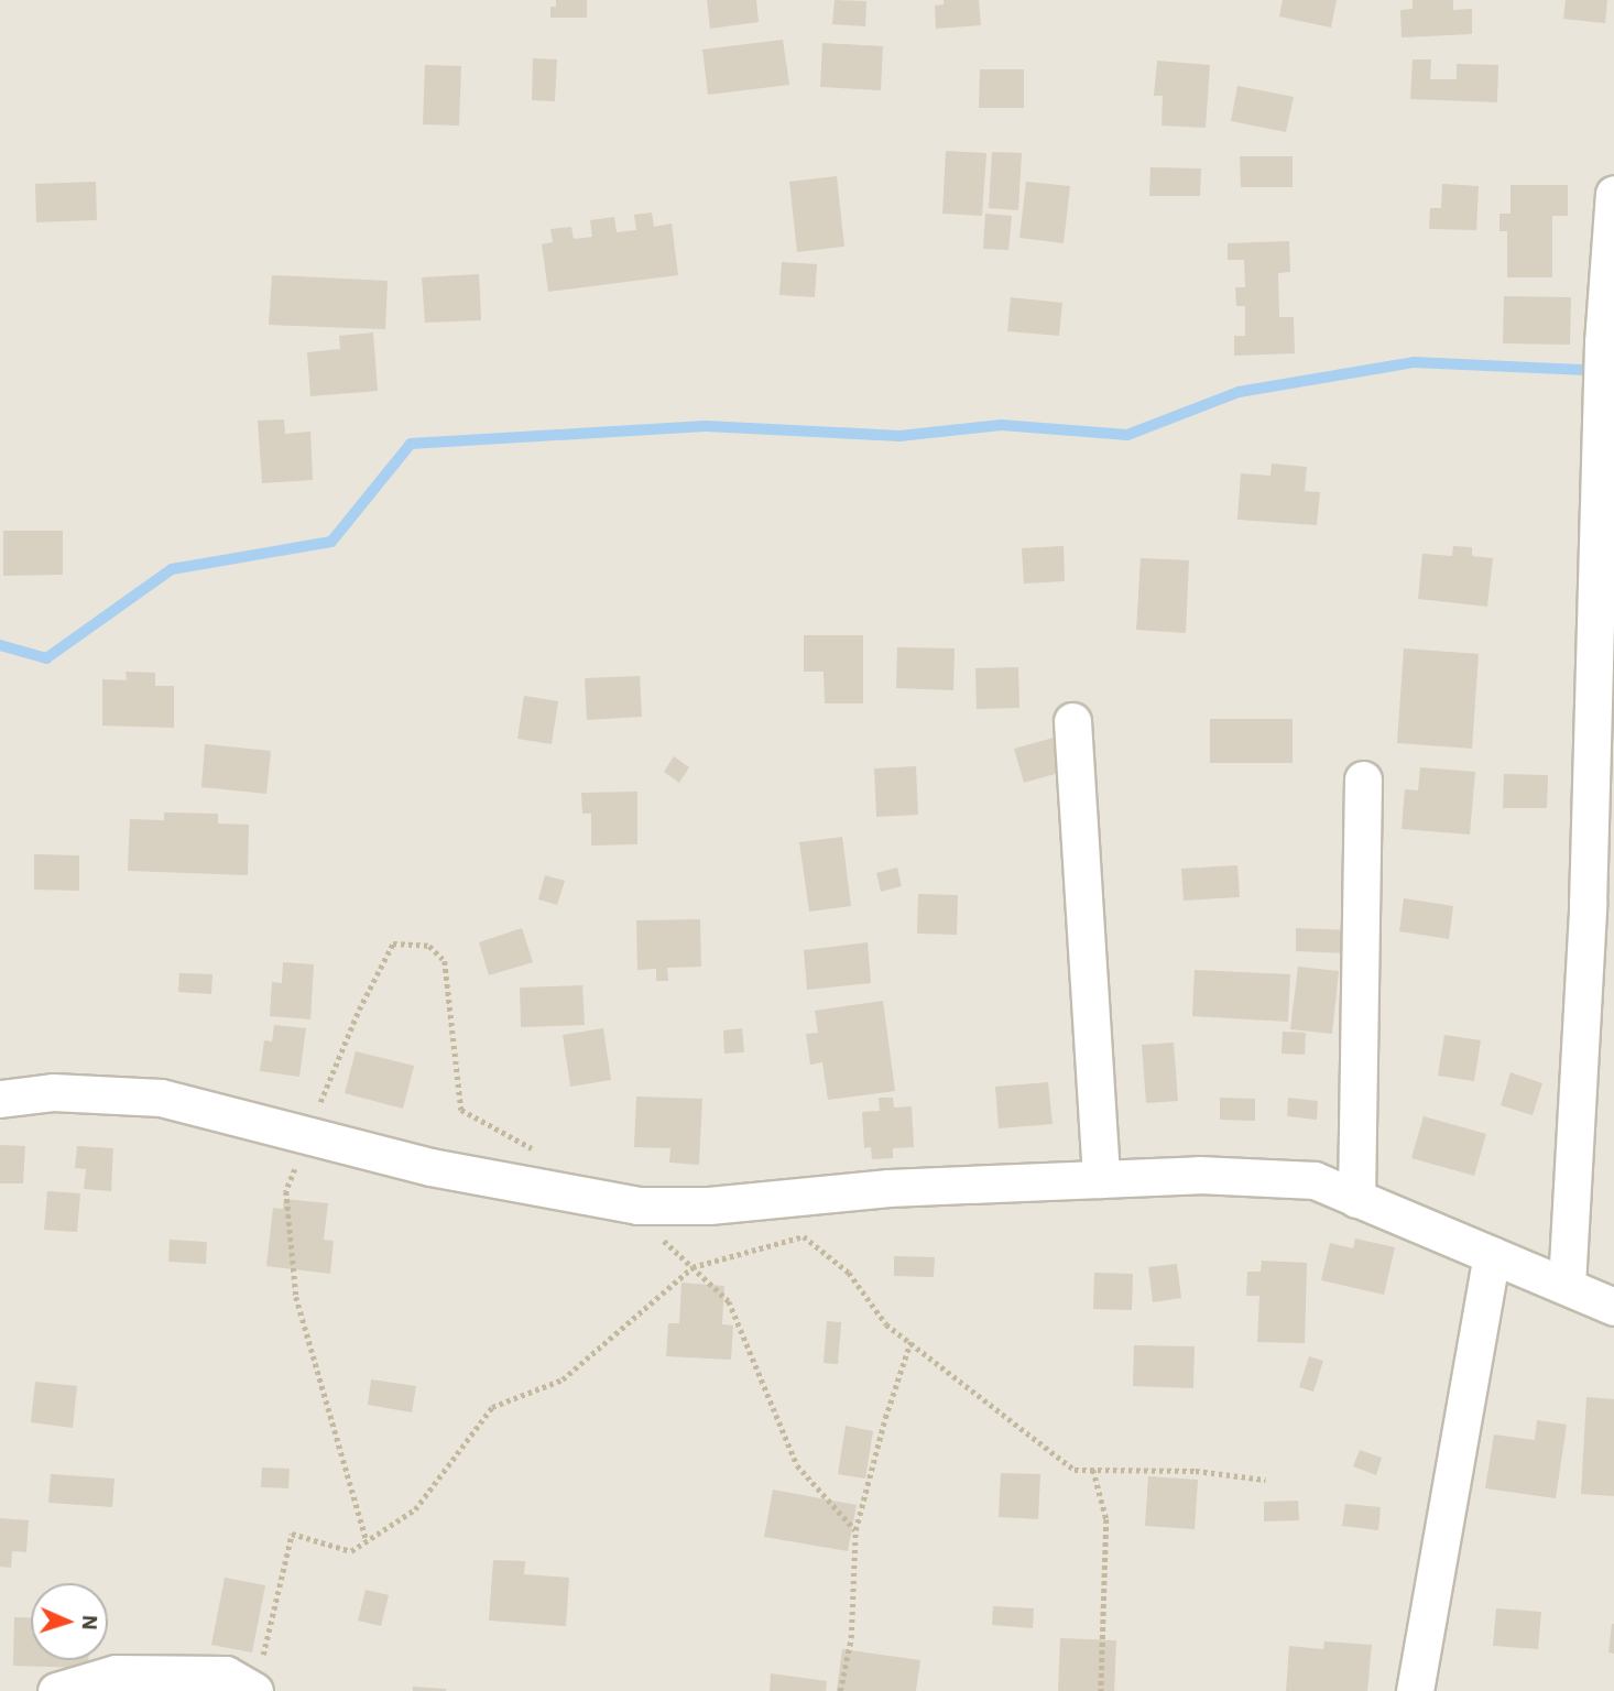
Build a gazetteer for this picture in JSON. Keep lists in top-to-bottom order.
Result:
{
  "north": "right"
}
